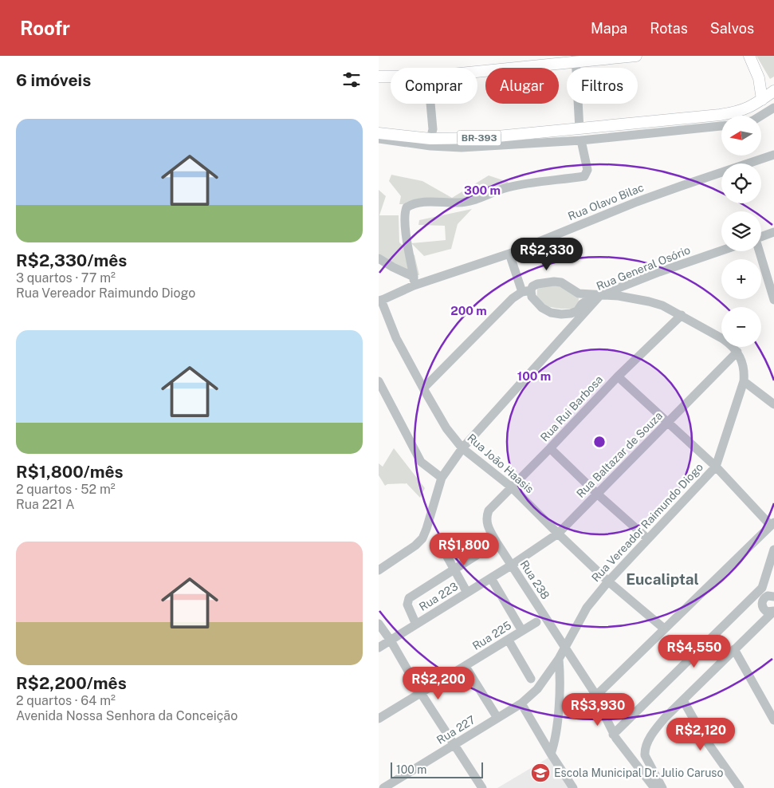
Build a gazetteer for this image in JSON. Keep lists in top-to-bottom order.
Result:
{
  "streets": {
    "main road": ["BR-393"],
    "street": [
      "Rua Olavo Bilac",
      "Rua General Osório",
      "Rua Rui Barbosa",
      "Rua Baltazar de Souza",
      "Rua João Haasis",
      "Rua Vereador Raimundo Diogo",
      "Rua 238",
      "Rua 223",
      "Rua 225",
      "Rua 227"
    ]
  },
  "crossings": [
    ["Rua Olavo Bilac", "Rua João Haasis"],
    ["Rua General Osório", "Rua João Haasis"],
    ["Rua General Osório", "Rua Vereador Raimundo Diogo"],
    ["Rua Rui Barbosa", "Rua João Haasis"],
    ["Rua Rui Barbosa", "Rua Vereador Raimundo Diogo"],
    ["Rua Rui Barbosa", "Rua 238"],
    ["Rua Baltazar de Souza", "Rua João Haasis"],
    ["Rua Baltazar de Souza", "Rua Vereador Raimundo Diogo"],
    ["Rua Baltazar de Souza", "Rua 238"],
    ["Rua Baltazar de Souza", "Rua 223"],
    ["Rua João Haasis", "Rua Vereador Raimundo Diogo"],
    ["Rua Vereador Raimundo Diogo", "Rua 238"],
    ["Rua Vereador Raimundo Diogo", "Rua 227"],
    ["Rua 238", "Rua 223"],
    ["Rua 238", "Rua 227"]
  ],
  "districts": ["Eucaliptal"],
  "places": {
    "school or university": ["Escola Municipal Dr. Julio Caruso"]
  },
  "scale_bar": "100 m",
  "north": "left",
  "page": {
    "header": "Roofr",
    "nav": ["Mapa", "Rotas", "Salvos"],
    "heading": "6 imóveis",
    "chip": ["Comprar", "Alugar", "Filtros"],
    "list": [
      {
        "name": "R$2,330/mês",
        "note": "3 quartos · 77 m² · Rua Vereador Raimundo Diogo"
      },
      {
        "name": "R$1,800/mês",
        "note": "2 quartos · 52 m² · Rua 221 A"
      },
      {
        "name": "R$2,200/mês",
        "note": "2 quartos · 64 m² · Avenida Nossa Senhora da Conceição"
      }
    ],
    "map_buttons": ["+", "−"],
    "price": [
      "R$2,330",
      "R$1,800",
      "R$4,550",
      "R$2,200",
      "R$3,930",
      "R$2,120"
    ],
    "scale": "100 m"
  },
  "rings": ["300 m", "200 m", "100 m"]
}
